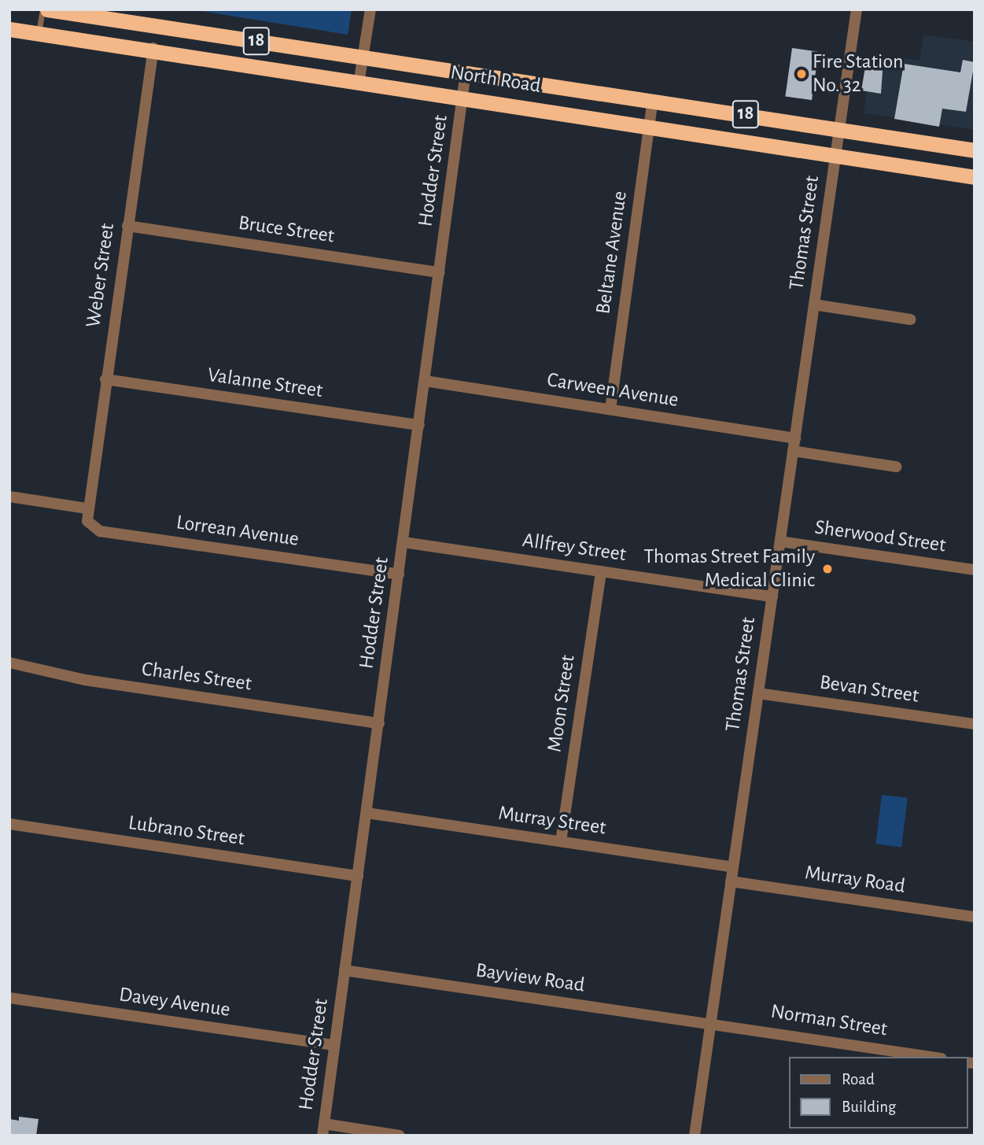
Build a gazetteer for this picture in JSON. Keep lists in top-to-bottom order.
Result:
{
  "streets": {
    "highway": ["18", "North Road"],
    "street": [
      "Hodder Street",
      "Bruce Street",
      "Thomas Street",
      "Beltane Avenue",
      "Weber Street",
      "Valanne Street",
      "Carween Avenue",
      "Lorrean Avenue",
      "Sherwood Street",
      "Allfrey Street",
      "Charles Street",
      "Bevan Street",
      "Moon Street",
      "Murray Street",
      "Lubrano Street",
      "Murray Road",
      "Bayview Road",
      "Davey Avenue",
      "Norman Street"
    ]
  },
  "crossings": [
    ["North Road", "Hodder Street"],
    ["North Road", "Thomas Street"],
    ["North Road", "Beltane Avenue"],
    ["North Road", "Weber Street"],
    ["Hodder Street", "Bruce Street"],
    ["Hodder Street", "Valanne Street"],
    ["Hodder Street", "Carween Avenue"],
    ["Hodder Street", "Lorrean Avenue"],
    ["Hodder Street", "Allfrey Street"],
    ["Hodder Street", "Charles Street"],
    ["Hodder Street", "Murray Street"],
    ["Hodder Street", "Lubrano Street"],
    ["Hodder Street", "Bayview Road"],
    ["Hodder Street", "Davey Avenue"],
    ["Bruce Street", "Weber Street"],
    ["Thomas Street", "Carween Avenue"],
    ["Thomas Street", "Sherwood Street"],
    ["Thomas Street", "Allfrey Street"],
    ["Thomas Street", "Bevan Street"],
    ["Thomas Street", "Murray Street"],
    ["Thomas Street", "Murray Road"],
    ["Thomas Street", "Bayview Road"],
    ["Thomas Street", "Norman Street"],
    ["Beltane Avenue", "Carween Avenue"],
    ["Weber Street", "Valanne Street"],
    ["Weber Street", "Lorrean Avenue"],
    ["Allfrey Street", "Moon Street"],
    ["Moon Street", "Murray Street"],
    ["Bayview Road", "Norman Street"]
  ],
  "places": ["Fire Station No. 32", "Thomas Street Family Medical Clinic"],
  "legend": ["Road", "Building"]
}
